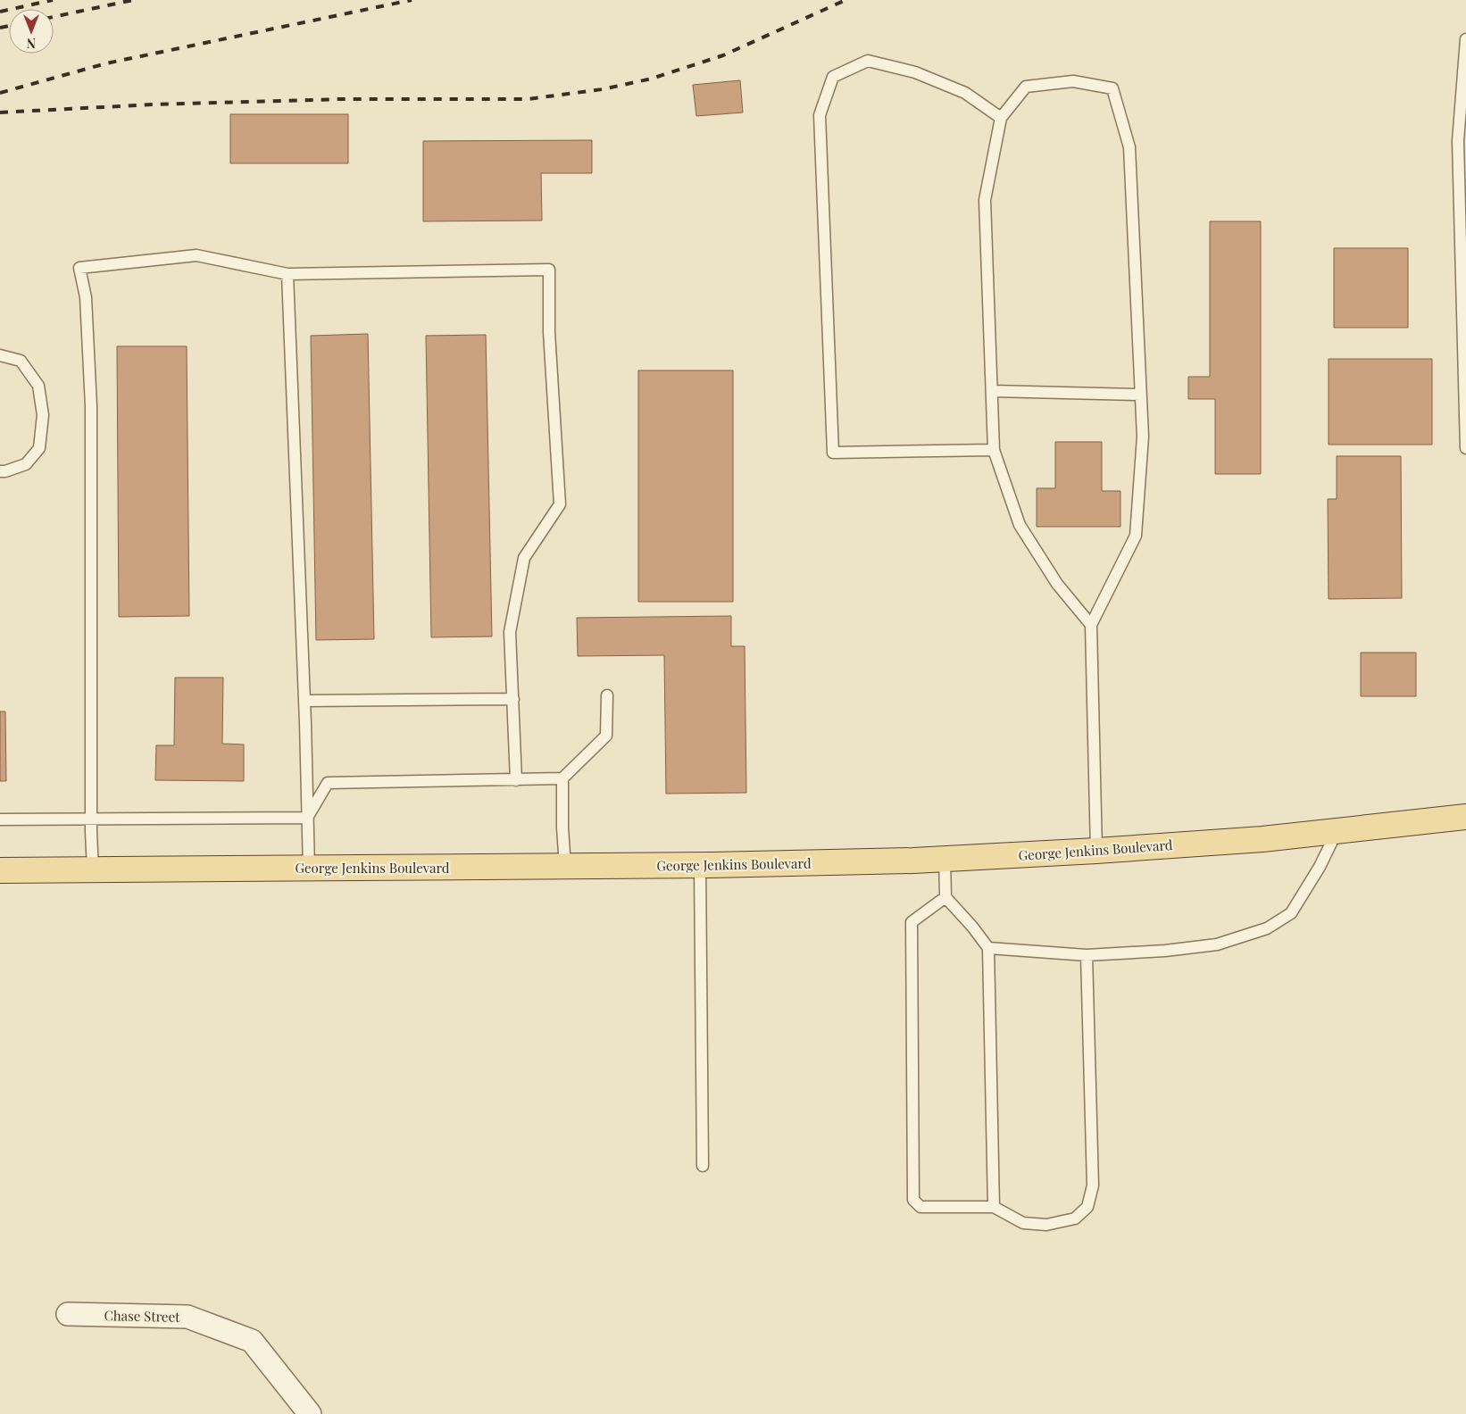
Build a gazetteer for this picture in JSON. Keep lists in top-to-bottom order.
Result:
{
  "streets": {
    "main road": ["George Jenkins Boulevard"],
    "street": ["Chase Street"]
  },
  "north": "bottom"
}
